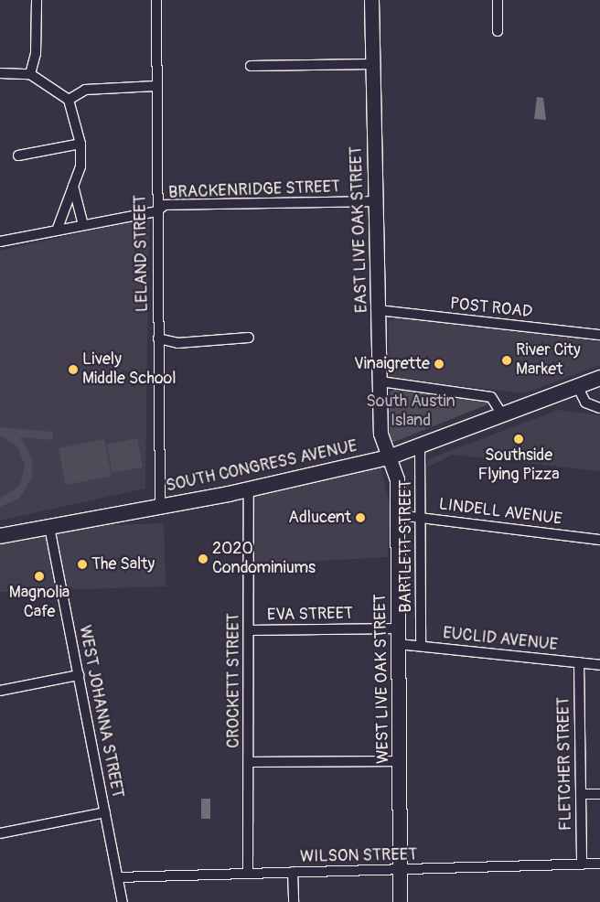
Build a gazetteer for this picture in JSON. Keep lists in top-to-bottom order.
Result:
{
  "streets": {
    "main road": ["SOUTH CONGRESS AVENUE"],
    "street": [
      "BRACKENRIDGE STREET",
      "EAST LIVE OAK STREET",
      "LELAND STREET",
      "POST ROAD",
      "LINDELL AVENUE",
      "BARTLETT STREET",
      "EVA STREET",
      "EUCLID AVENUE",
      "WEST LIVE OAK STREET",
      "CROCKETT STREET",
      "WEST JOHANNA STREET",
      "FLETCHER STREET",
      "WILSON STREET"
    ]
  },
  "crossings": [
    ["BRACKENRIDGE STREET", "EAST LIVE OAK STREET"],
    ["BRACKENRIDGE STREET", "LELAND STREET"],
    ["EAST LIVE OAK STREET", "POST ROAD"],
    ["EAST LIVE OAK STREET", "SOUTH CONGRESS AVENUE"],
    ["EAST LIVE OAK STREET", "WEST LIVE OAK STREET"],
    ["LELAND STREET", "SOUTH CONGRESS AVENUE"],
    ["SOUTH CONGRESS AVENUE", "BARTLETT STREET"],
    ["SOUTH CONGRESS AVENUE", "WEST LIVE OAK STREET"],
    ["SOUTH CONGRESS AVENUE", "CROCKETT STREET"],
    ["SOUTH CONGRESS AVENUE", "WEST JOHANNA STREET"],
    ["LINDELL AVENUE", "BARTLETT STREET"],
    ["LINDELL AVENUE", "WEST LIVE OAK STREET"],
    ["BARTLETT STREET", "EUCLID AVENUE"],
    ["EVA STREET", "WEST LIVE OAK STREET"],
    ["EVA STREET", "CROCKETT STREET"],
    ["EUCLID AVENUE", "WEST LIVE OAK STREET"],
    ["EUCLID AVENUE", "FLETCHER STREET"],
    ["WEST LIVE OAK STREET", "WILSON STREET"],
    ["CROCKETT STREET", "WILSON STREET"],
    ["WEST JOHANNA STREET", "WILSON STREET"],
    ["FLETCHER STREET", "WILSON STREET"]
  ],
  "parks": ["South Austin Island"],
  "places": [
    "River City Market",
    "Vinaigrette",
    "Lively Middle School",
    "Southside Flying Pizza",
    "Adlucent",
    "2020 Condominiums",
    "The Salty",
    "Magnolia Cafe"
  ]
}
